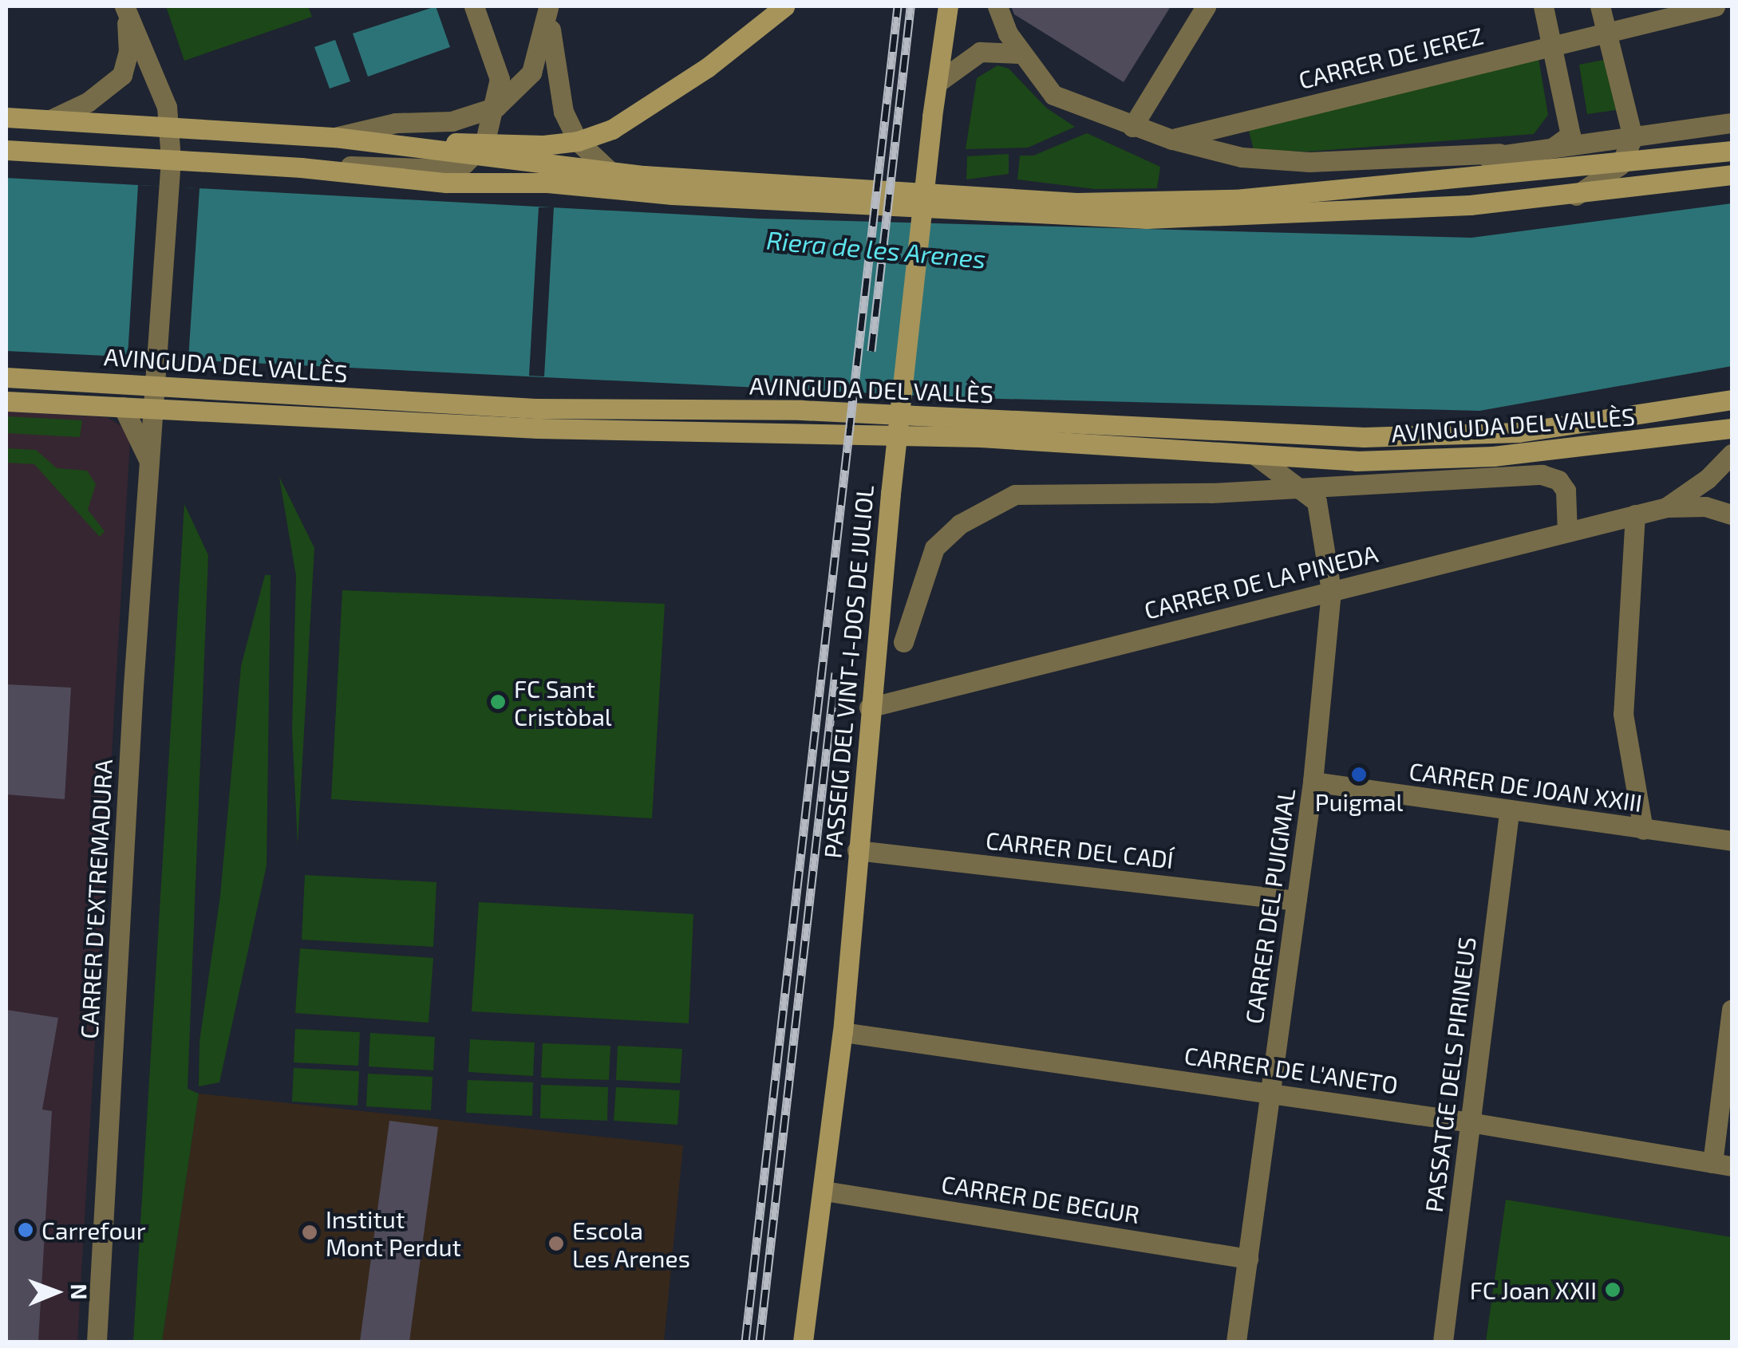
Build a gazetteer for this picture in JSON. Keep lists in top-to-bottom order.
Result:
{
  "streets": {
    "main road": ["AVINGUDA DEL VALLÈS", "PASSEIG DEL VINT-I-DOS DE JULIOL"],
    "street": [
      "CARRER DE JEREZ",
      "CARRER DE LA PINEDA",
      "CARRER DE JOAN XXIII",
      "CARRER DEL CADÍ",
      "CARRER D'EXTREMADURA",
      "CARRER DEL PUIGMAL",
      "CARRER DE L'ANETO",
      "PASSATGE DELS PIRINEUS",
      "CARRER DE BEGUR"
    ]
  },
  "crossings": [
    ["AVINGUDA DEL VALLÈS", "CARRER DE LA PINEDA"],
    ["AVINGUDA DEL VALLÈS", "CARRER D'EXTREMADURA"],
    ["AVINGUDA DEL VALLÈS", "CARRER DEL PUIGMAL"],
    ["CARRER DE LA PINEDA", "PASSEIG DEL VINT-I-DOS DE JULIOL"],
    ["CARRER DE LA PINEDA", "CARRER DEL PUIGMAL"],
    ["PASSEIG DEL VINT-I-DOS DE JULIOL", "CARRER DEL CADÍ"],
    ["PASSEIG DEL VINT-I-DOS DE JULIOL", "CARRER DE L'ANETO"],
    ["PASSEIG DEL VINT-I-DOS DE JULIOL", "CARRER DE BEGUR"],
    ["CARRER DE JOAN XXIII", "CARRER DEL PUIGMAL"],
    ["CARRER DE JOAN XXIII", "PASSATGE DELS PIRINEUS"],
    ["CARRER DEL CADÍ", "CARRER DEL PUIGMAL"],
    ["CARRER DEL PUIGMAL", "CARRER DE L'ANETO"],
    ["CARRER DEL PUIGMAL", "CARRER DE BEGUR"],
    ["CARRER DE L'ANETO", "PASSATGE DELS PIRINEUS"]
  ],
  "water": ["Riera de les Arenes"],
  "places": [
    "FC Sant Cristòbal",
    "Puigmal",
    "Carrefour",
    "Institut Mont Perdut",
    "Escola Les Arenes",
    "FC Joan XXII"
  ],
  "north": "right"
}
